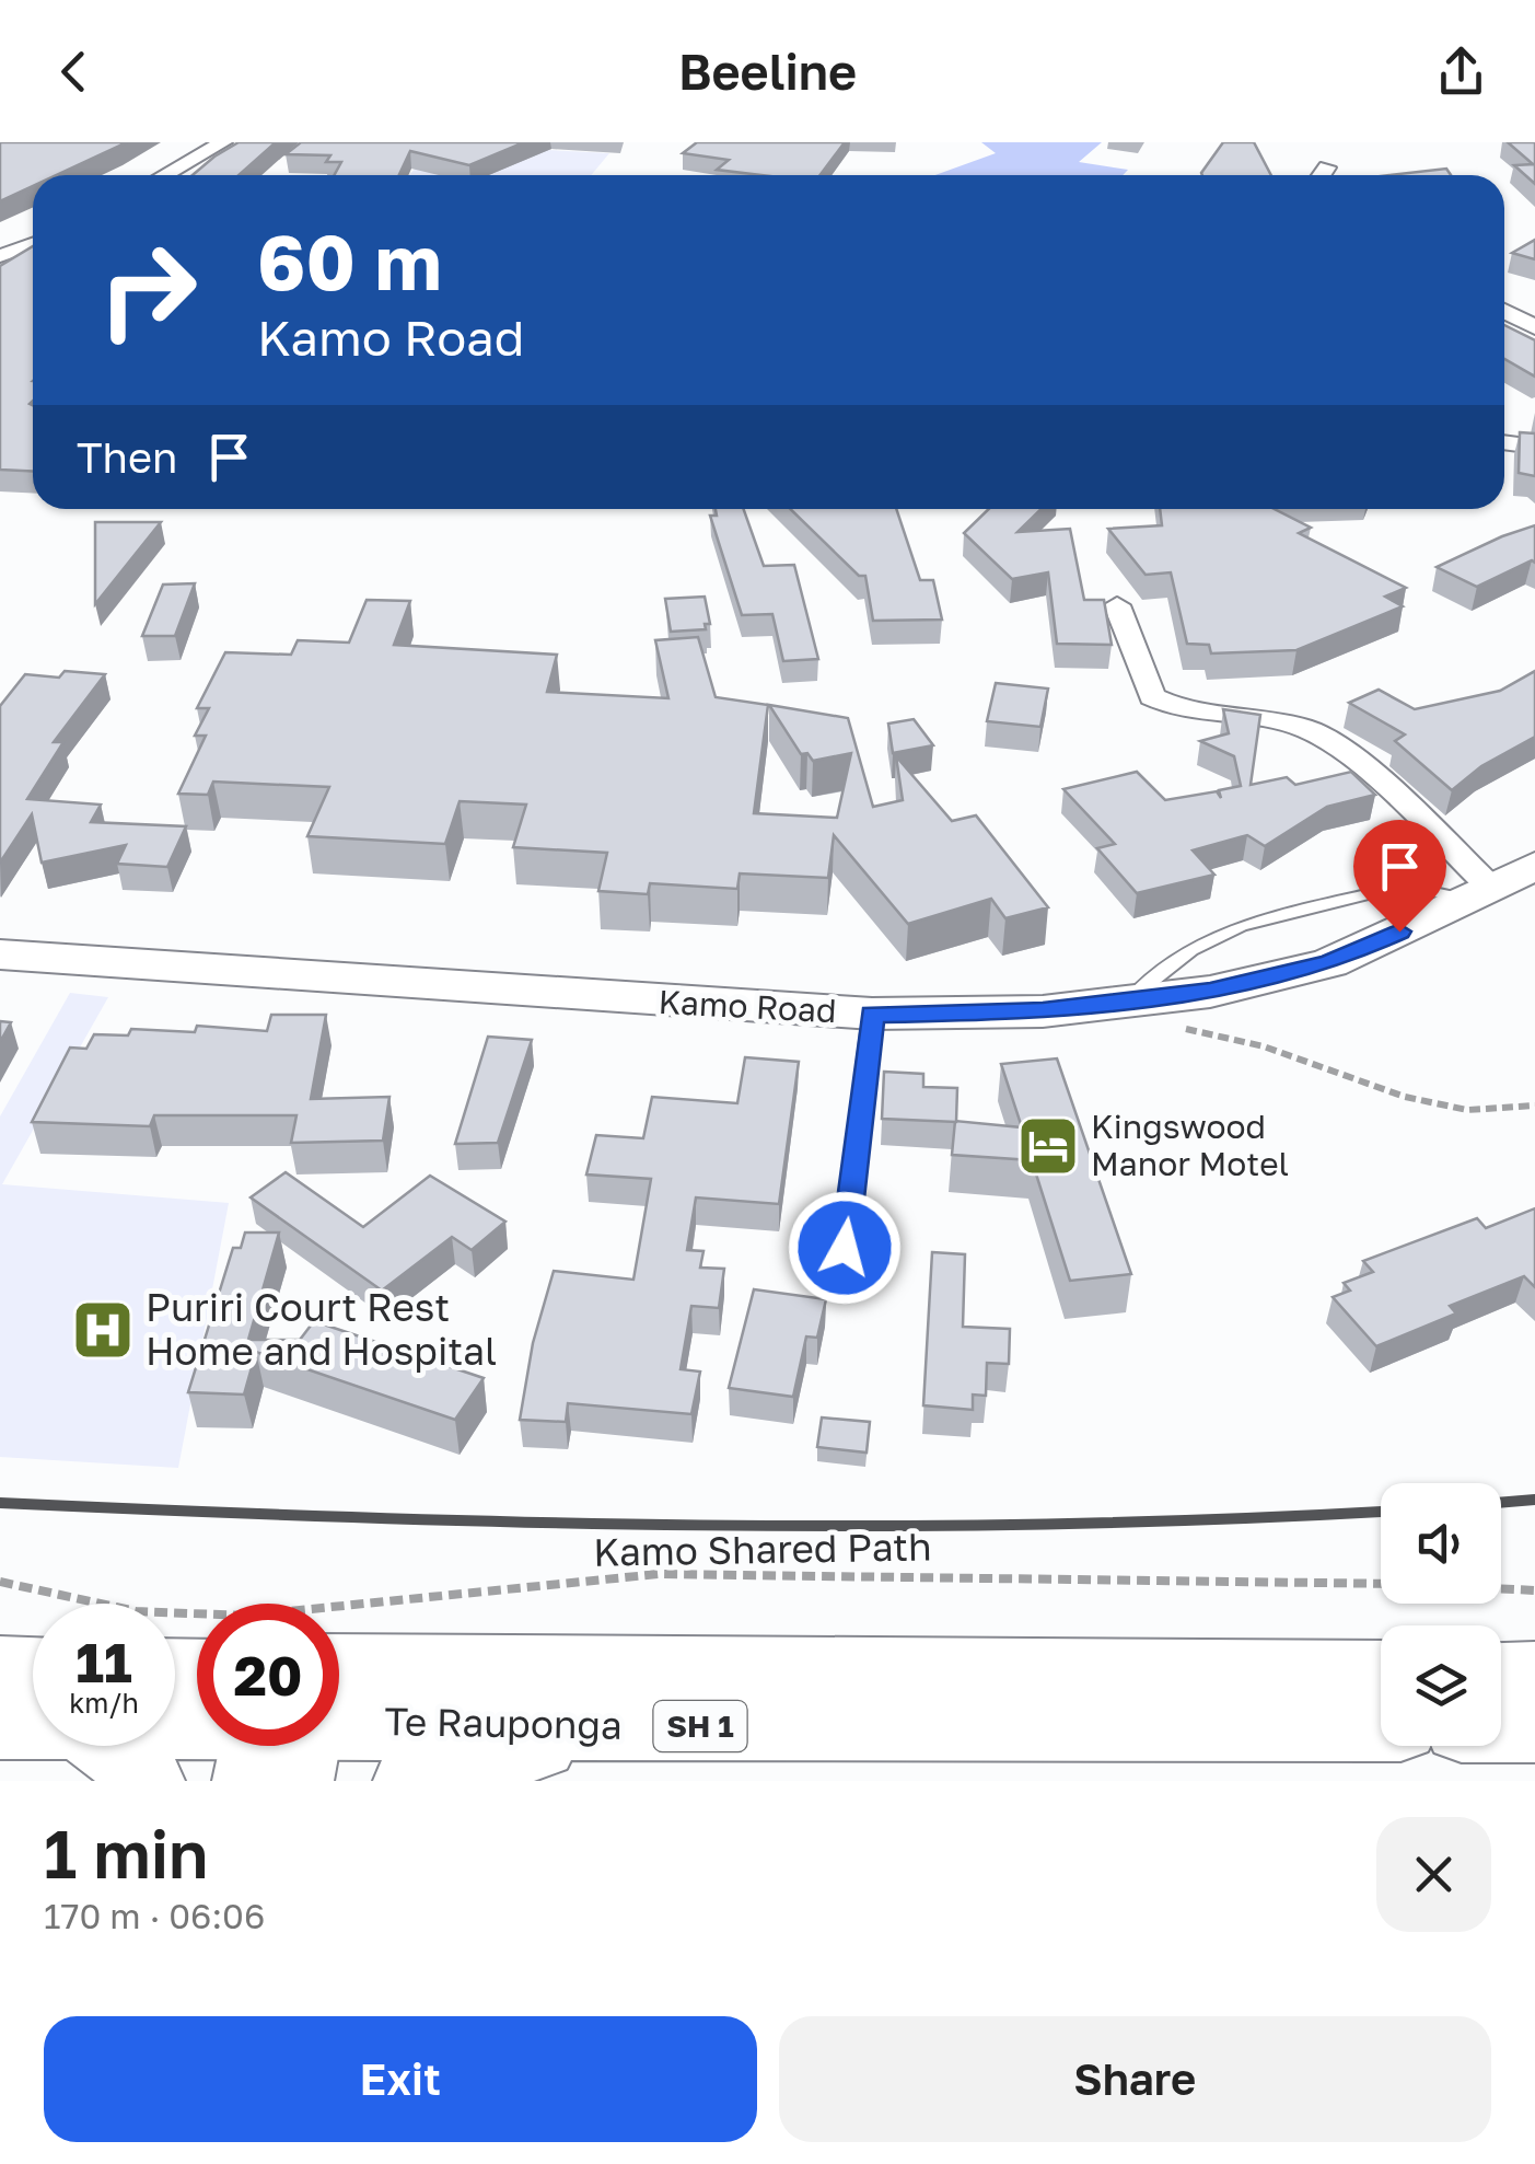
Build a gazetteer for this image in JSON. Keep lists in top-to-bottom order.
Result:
{
  "streets": {
    "highway": ["Te Rauponga", "SH 1"],
    "main road": ["Kamo Road"],
    "path": ["Kamo Shared Path"]
  },
  "places": {
    "hotel": ["Kingswood Manor Motel"],
    "hospital": ["Puriri Court Rest Home and Hospital"]
  },
  "page": {
    "header": "Beeline",
    "turn": ["60 m", "Kamo Road"],
    "then": "Then",
    "speed": "11 km/h",
    "limit": "20",
    "heading": ["1 min", "170 m · 06:06"],
    "buttons": ["Exit", "Share"]
  }
}
